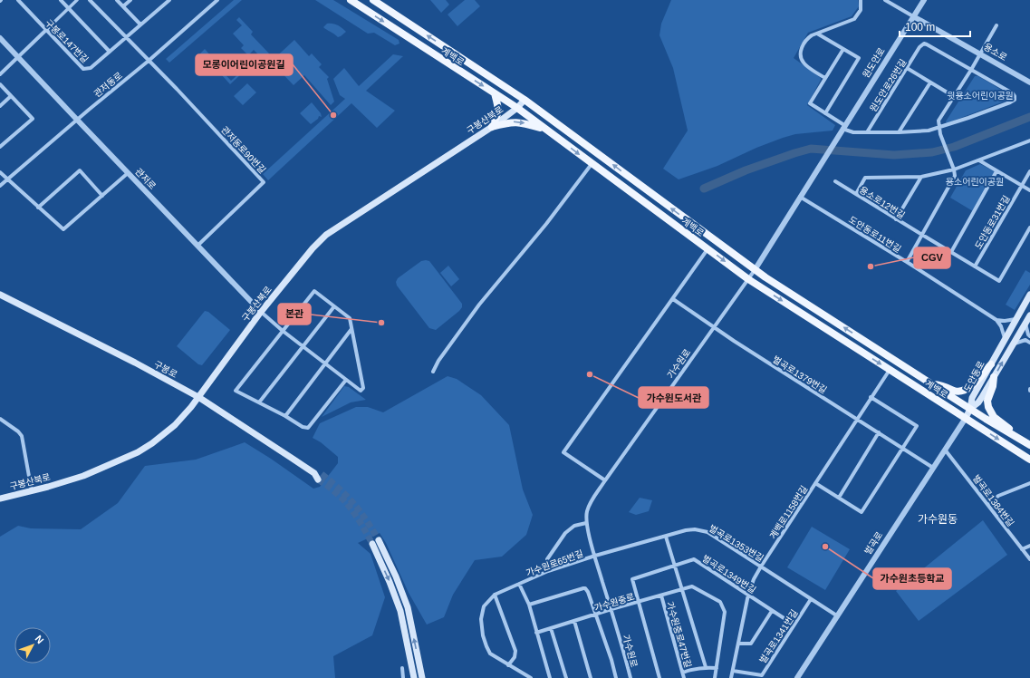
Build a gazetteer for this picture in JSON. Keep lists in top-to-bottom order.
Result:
{
  "streets": {
    "main road": [
      "계백로",
      "구봉산북로",
      "구봉로",
      "도안동로"
    ],
    "street": [
      "구봉로147번길",
      "용소로",
      "원도안로",
      "관저동로",
      "원도안로26번길",
      "관저동로90번길",
      "관저로",
      "용소로12번길",
      "도안동로31번길",
      "도안동로11번길",
      "가수원로",
      "벌곡로1379번길",
      "벌곡로1384번길",
      "계백로1158번길",
      "벌곡로1353번길",
      "벌곡로",
      "가수원로65번길",
      "벌곡로1349번길",
      "가수원중로",
      "가수원중로47번길",
      "벌곡로1341번길"
    ]
  },
  "crossings": [
    ["용소로", "원도안로"],
    ["계백로", "구봉산북로"],
    ["계백로", "가수원로"],
    ["계백로", "도안동로"],
    ["계백로", "계백로1158번길"],
    ["계백로", "벌곡로"],
    ["원도안로", "도안동로11번길"],
    ["관저동로", "관저동로90번길"],
    ["관저동로", "관저로"],
    ["구봉산북로", "관저로"],
    ["구봉산북로", "구봉로"],
    ["관저동로90번길", "관저로"],
    ["용소로12번길", "도안동로31번길"],
    ["가수원로", "벌곡로1379번길"],
    ["가수원로", "벌곡로1353번길"],
    ["가수원로", "가수원로65번길"],
    ["가수원로", "가수원중로"],
    ["벌곡로1379번길", "계백로1158번길"],
    ["벌곡로1379번길", "벌곡로"],
    ["벌곡로1384번길", "벌곡로"],
    ["계백로1158번길", "벌곡로1353번길"],
    ["계백로1158번길", "벌곡로1349번길"],
    ["계백로1158번길", "벌곡로1341번길"],
    ["벌곡로1353번길", "벌곡로"],
    ["벌곡로1353번길", "가수원로65번길"],
    ["벌곡로1353번길", "벌곡로1341번길"],
    ["가수원로65번길", "가수원중로"],
    ["벌곡로1349번길", "가수원중로"],
    ["벌곡로1349번길", "벌곡로1341번길"],
    ["가수원중로", "가수원중로47번길"]
  ],
  "districts": ["가수원동"],
  "parks": ["윗용소어린이공원", "용소어린이공원"],
  "places": [
    "모롱이어린이공원길",
    "CGV",
    "본관",
    "가수원도서관",
    "가수원초등학교"
  ],
  "scale_bar": "100 m",
  "north": "top right"
}
